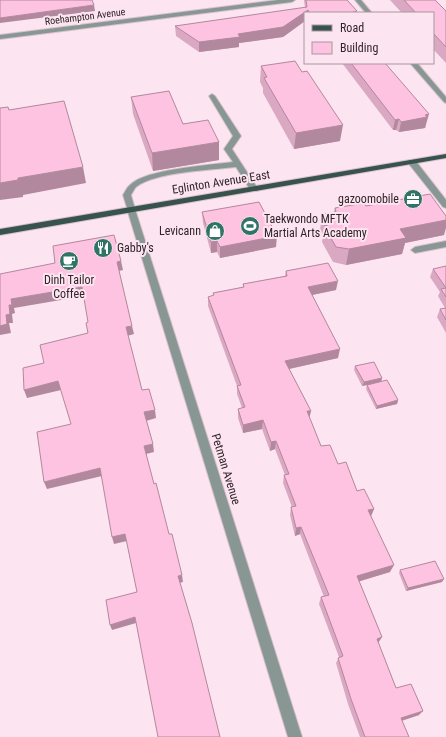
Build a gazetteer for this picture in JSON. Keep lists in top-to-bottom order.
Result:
{
  "streets": {
    "main road": ["Eglinton Avenue East"],
    "street": ["Roehampton Avenue", "Petman Avenue"]
  },
  "crossings": [
    ["Eglinton Avenue East", "Petman Avenue"]
  ],
  "places": {
    "office": ["gazoomobile"],
    "sports": ["Taekwondo MFTK Martial Arts Academy"],
    "shop": ["Levicann"],
    "restaurant": ["Gabby's"],
    "cafe": ["Dinh Tailor Coffee"]
  },
  "legend": ["Road", "Building"]
}
